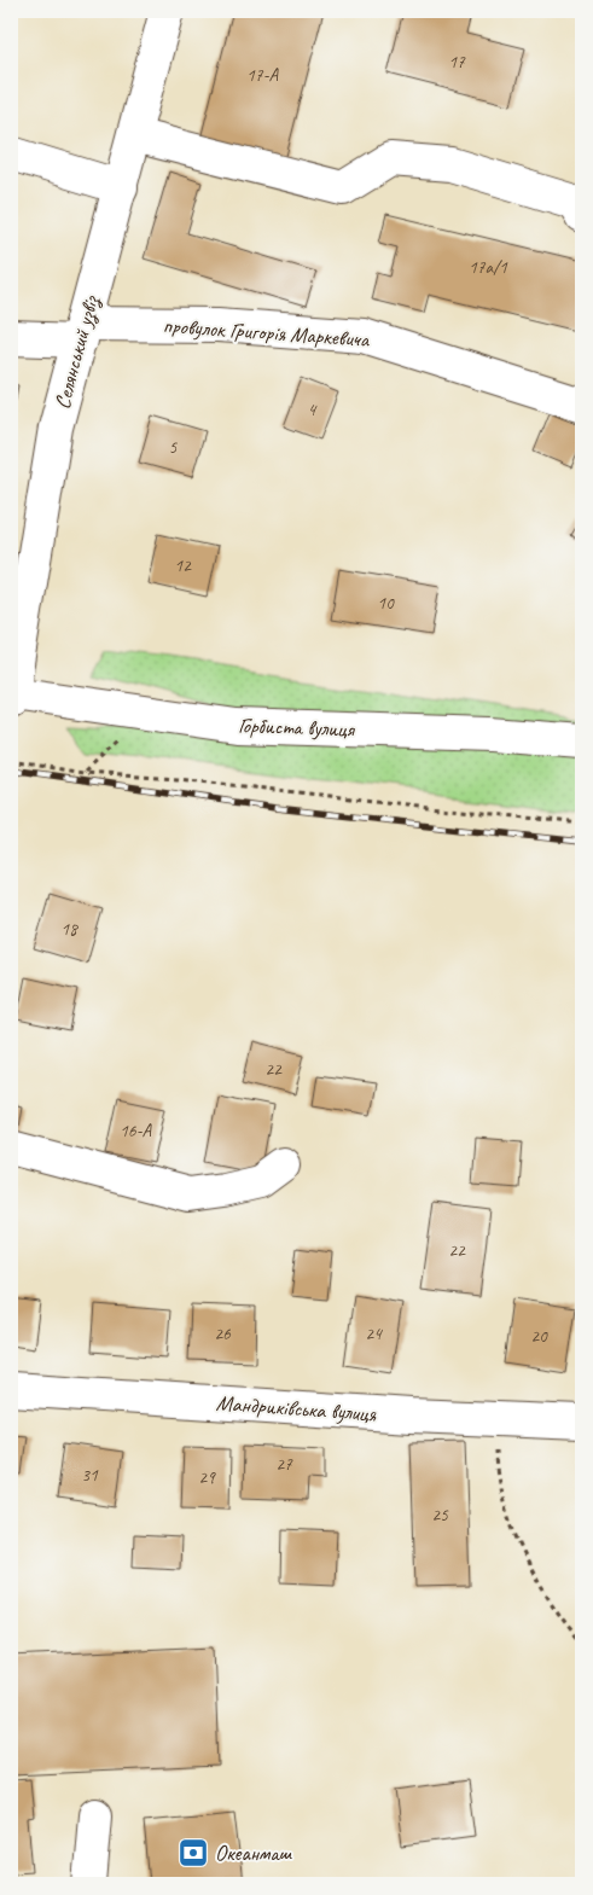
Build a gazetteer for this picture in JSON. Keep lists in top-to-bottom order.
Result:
{
  "streets": {
    "street": [
      "провулок Григорія Маркевича",
      "Селянський узвіз",
      "Горбиста вулиця",
      "Мандриківська вулиця"
    ]
  },
  "crossings": [
    ["провулок Григорія Маркевича", "Селянський узвіз"],
    ["Селянський узвіз", "Горбиста вулиця"]
  ],
  "places": {
    "bank": ["Океанмаш"]
  },
  "house_numbers": [
    "17",
    "17-А",
    "17а/1",
    "4",
    "5",
    "12",
    "10",
    "18",
    "22",
    "16-А",
    "22",
    "26",
    "24",
    "20",
    "27",
    "31",
    "29",
    "25"
  ]
}
